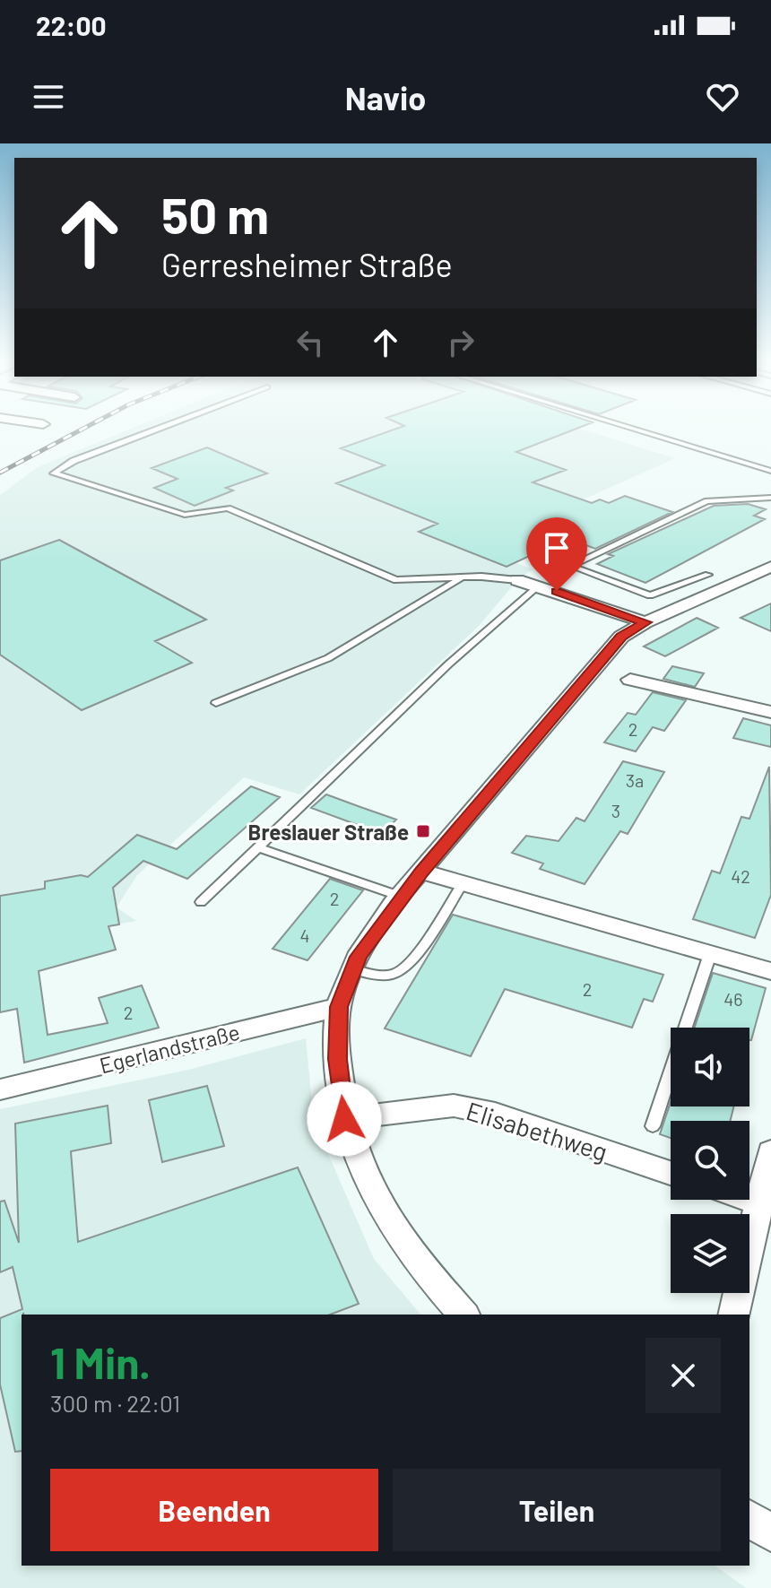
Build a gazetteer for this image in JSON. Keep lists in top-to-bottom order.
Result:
{
  "streets": {
    "street": ["Egerlandstraße", "Elisabethweg"]
  },
  "places": {
    "transit": ["Breslauer Straße"]
  },
  "house_numbers": [
    "2",
    "3a",
    "3",
    "42",
    "2",
    "4",
    "2",
    "46",
    "2"
  ],
  "page": {
    "status": "22:00",
    "header": "Navio",
    "turn": ["50 m", "Gerresheimer Straße"],
    "heading": ["1 Min.", "300 m · 22:01"],
    "buttons": ["Beenden", "Teilen"]
  }
}
